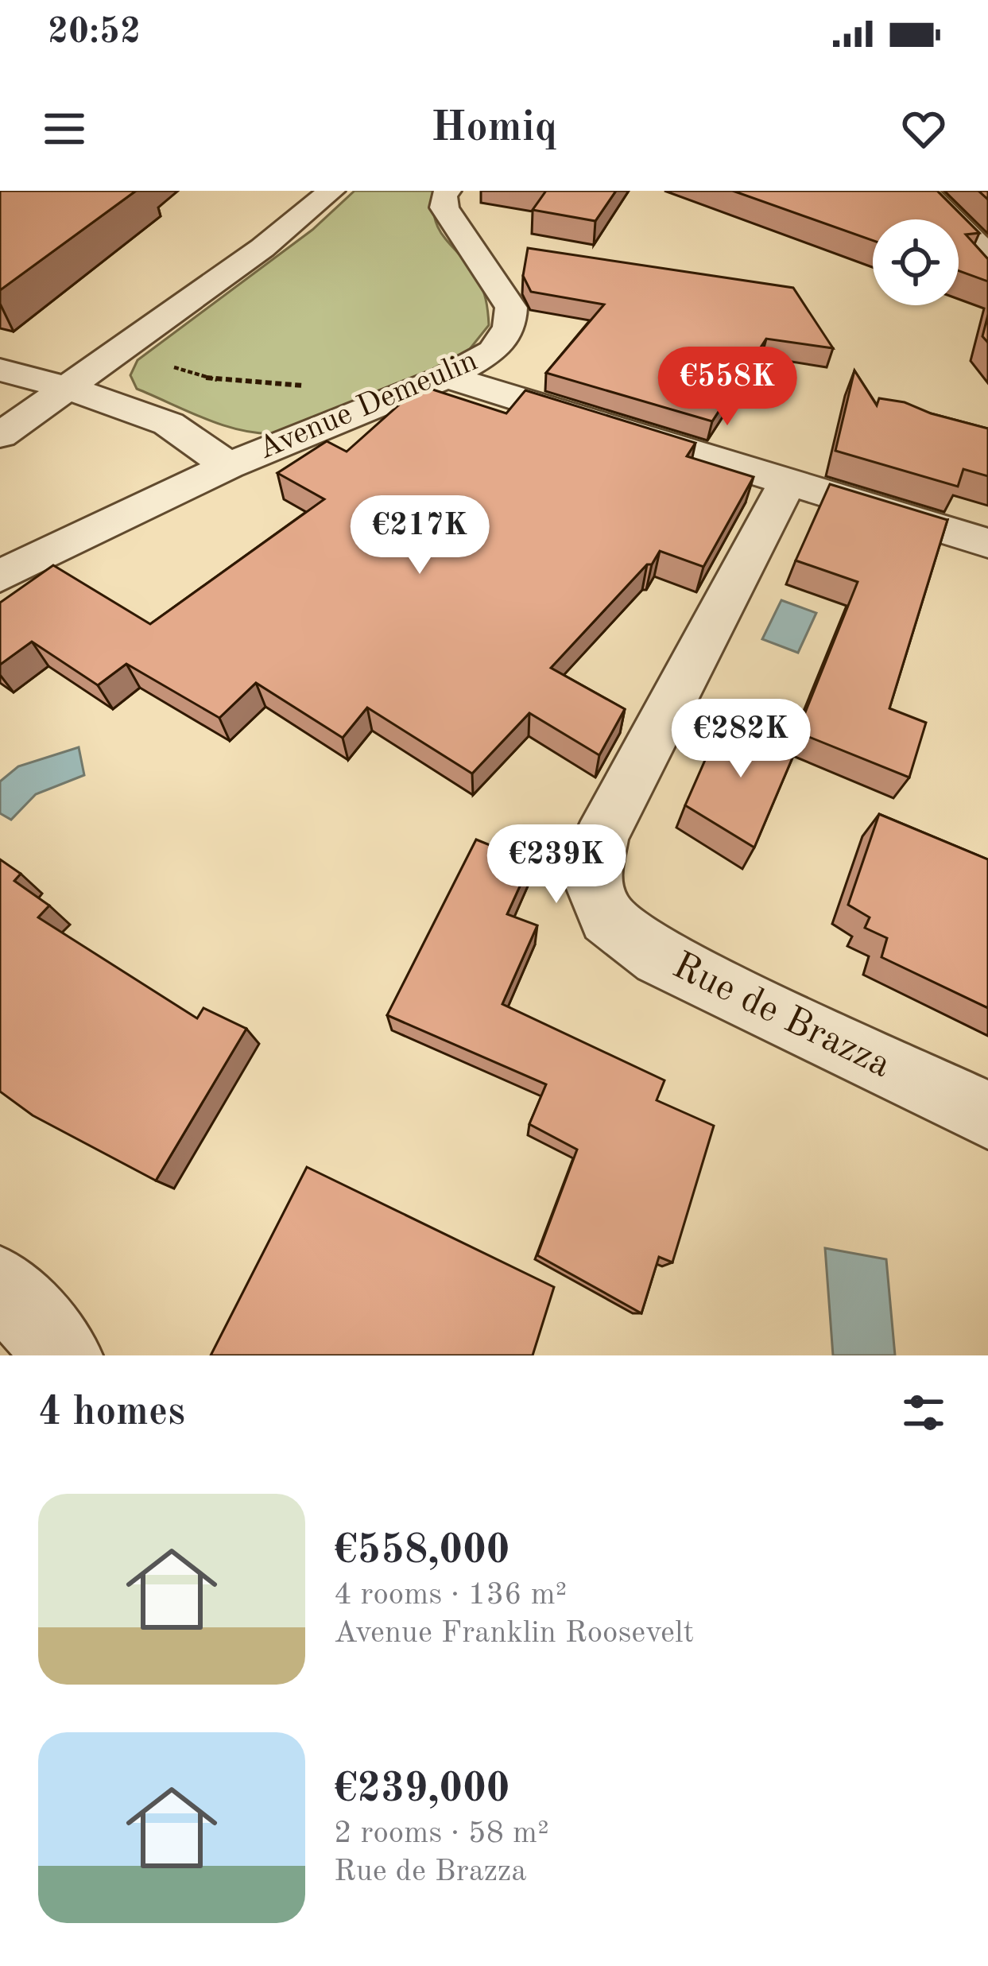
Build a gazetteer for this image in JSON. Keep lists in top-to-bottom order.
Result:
{
  "streets": {
    "street": ["Avenue Demeulin", "Rue de Brazza"]
  },
  "page": {
    "status": "20:52",
    "header": "Homiq",
    "price": [
      "€558K",
      "€217K",
      "€282K",
      "€239K"
    ],
    "heading": "4 homes",
    "list": [
      {
        "name": "€558,000",
        "note": "4 rooms · 136 m² · Avenue Franklin Roosevelt"
      },
      {
        "name": "€239,000",
        "note": "2 rooms · 58 m² · Rue de Brazza"
      }
    ]
  }
}
